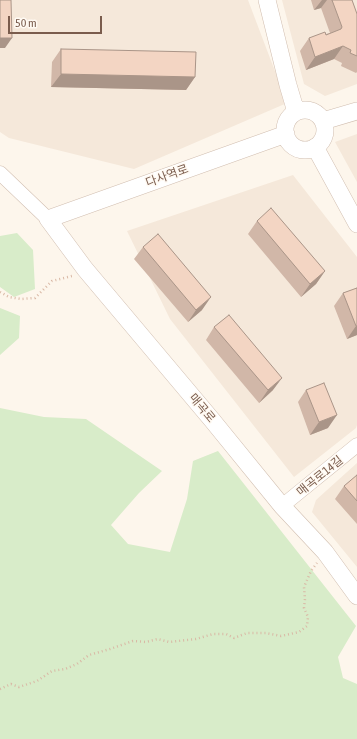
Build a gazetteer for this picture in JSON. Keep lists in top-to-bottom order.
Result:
{
  "streets": {
    "street": ["다사역로", "매곡로", "매곡로14길"]
  },
  "crossings": [
    ["다사역로", "매곡로"],
    ["매곡로", "매곡로14길"]
  ],
  "scale_bar": "50 m"
}
